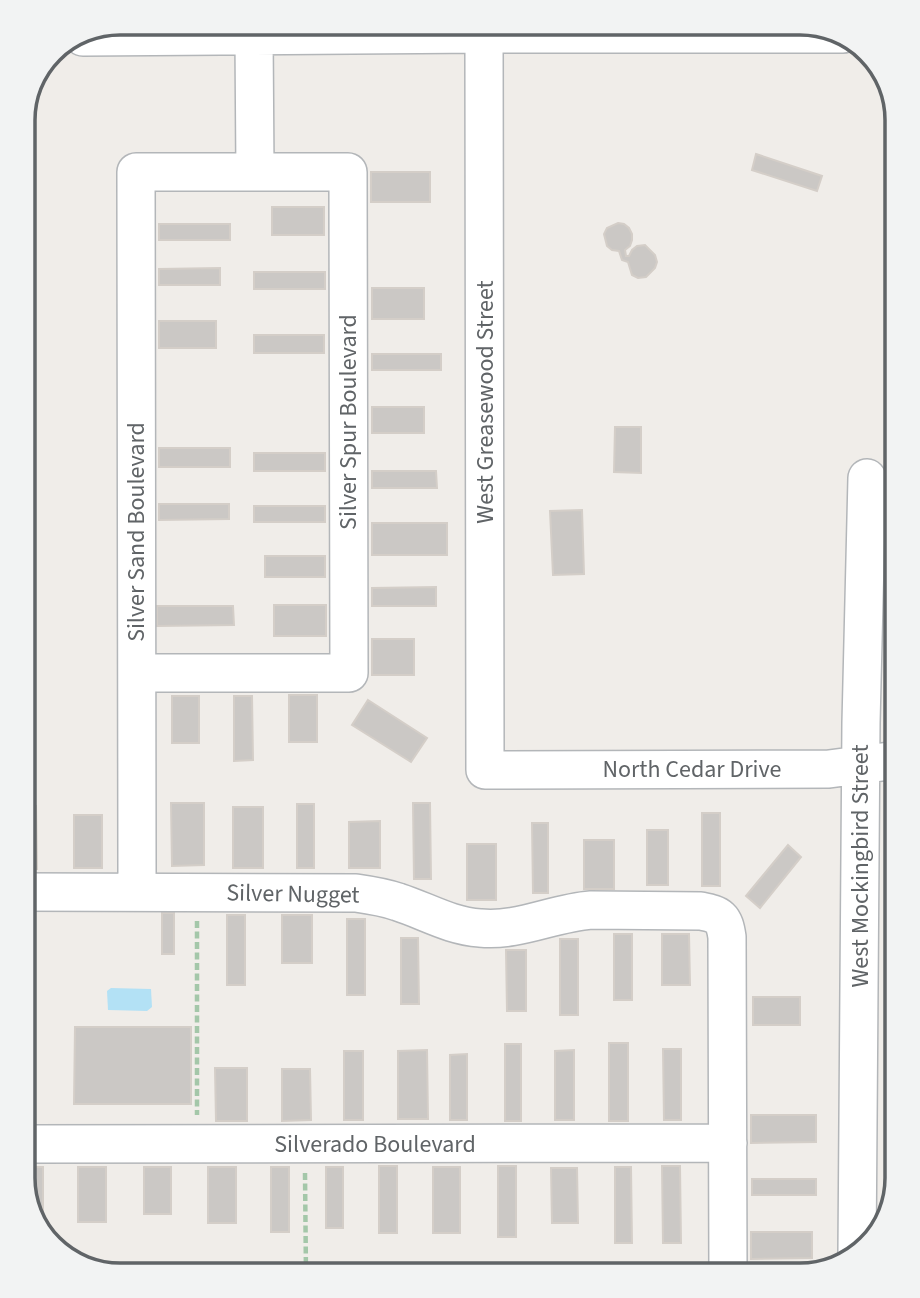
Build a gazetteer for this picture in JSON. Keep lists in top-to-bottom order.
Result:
{
  "streets": {
    "street": [
      "West Greasewood Street",
      "Silver Spur Boulevard",
      "Silver Sand Boulevard",
      "North Cedar Drive",
      "West Mockingbird Street",
      "Silver Nugget",
      "Silverado Boulevard"
    ]
  },
  "crossings": [
    ["West Greasewood Street", "North Cedar Drive"],
    ["Silver Spur Boulevard", "Silver Sand Boulevard"],
    ["Silver Sand Boulevard", "Silver Nugget"],
    ["North Cedar Drive", "West Mockingbird Street"],
    ["Silver Nugget", "Silverado Boulevard"]
  ]
}
